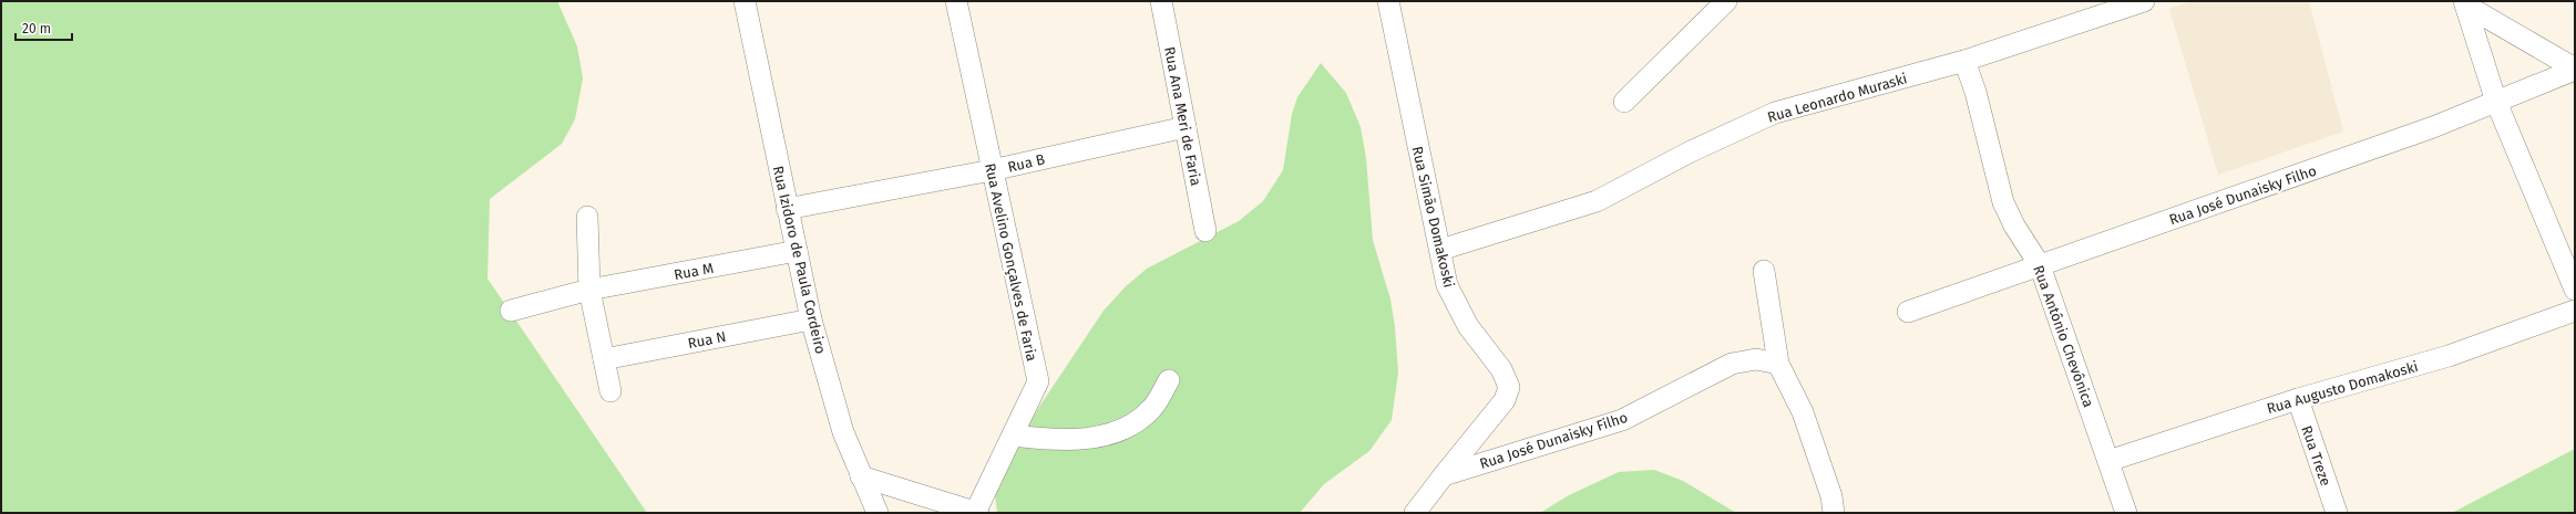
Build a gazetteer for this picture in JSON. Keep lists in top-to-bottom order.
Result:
{
  "streets": {
    "street": [
      "Rua Leonardo Muraski",
      "Rua Ana Meri de Faria",
      "Rua B",
      "Rua José Dunaisky Filho",
      "Rua Simão Domakoski",
      "Rua Izidoro de Paula Cordeiro",
      "Rua Avelino Gonçalves de Faria",
      "Rua M",
      "Rua Antônio Chevônica",
      "Rua N",
      "Rua Augusto Domakoski",
      "Rua Treze"
    ]
  },
  "crossings": [
    ["Rua Leonardo Muraski", "Rua Simão Domakoski"],
    ["Rua Leonardo Muraski", "Rua Antônio Chevônica"],
    ["Rua Ana Meri de Faria", "Rua B"],
    ["Rua B", "Rua Izidoro de Paula Cordeiro"],
    ["Rua B", "Rua Avelino Gonçalves de Faria"],
    ["Rua José Dunaisky Filho", "Rua Simão Domakoski"],
    ["Rua José Dunaisky Filho", "Rua Antônio Chevônica"],
    ["Rua Izidoro de Paula Cordeiro", "Rua M"],
    ["Rua Izidoro de Paula Cordeiro", "Rua N"],
    ["Rua Antônio Chevônica", "Rua Augusto Domakoski"],
    ["Rua Augusto Domakoski", "Rua Treze"]
  ],
  "scale_bar": "20 m"
}
